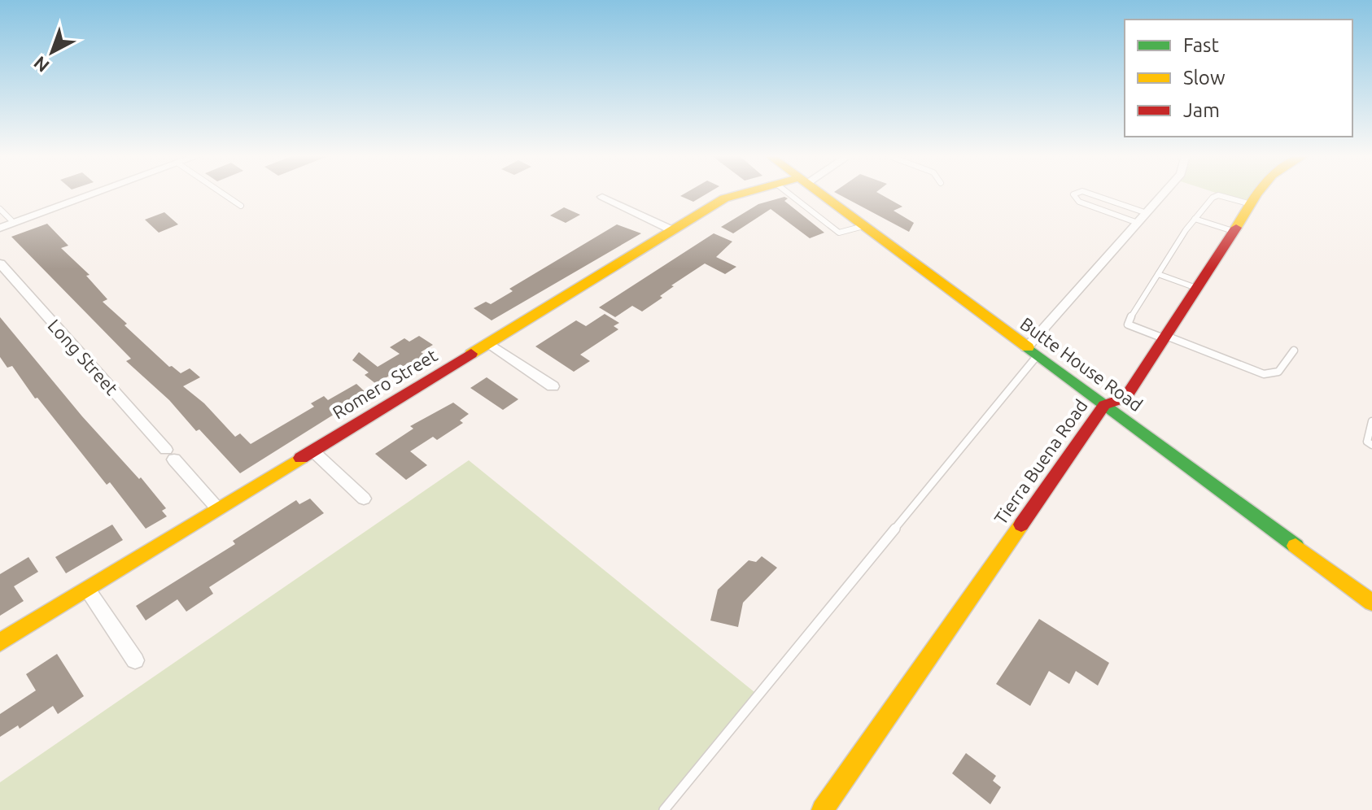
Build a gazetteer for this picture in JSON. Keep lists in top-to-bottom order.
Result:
{
  "streets": {
    "street": [
      "Long Street",
      "Butte House Road",
      "Romero Street",
      "Tierra Buena Road"
    ]
  },
  "crossings": [
    ["Long Street", "Romero Street"],
    ["Butte House Road", "Tierra Buena Road"]
  ],
  "legend": ["Fast", "Slow", "Jam"],
  "north": "bottom left"
}
